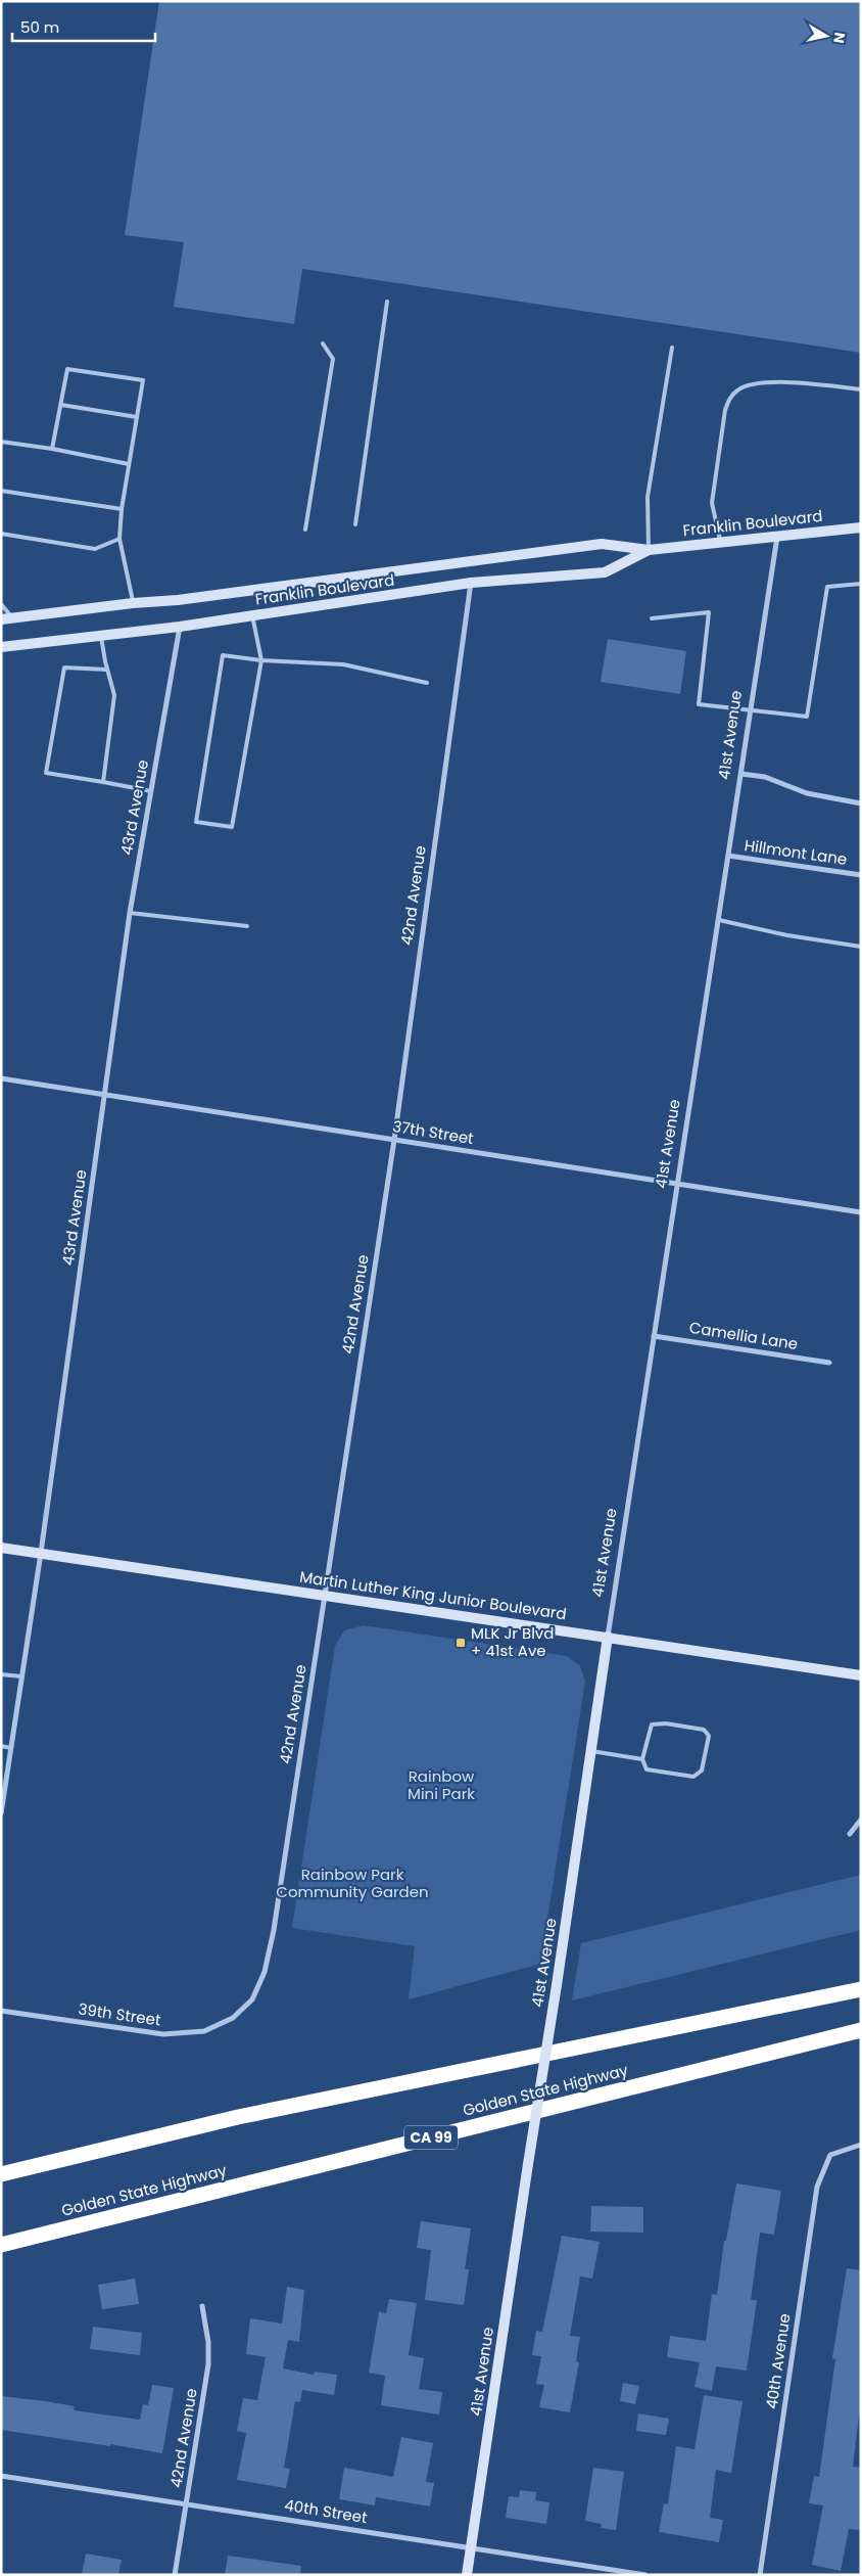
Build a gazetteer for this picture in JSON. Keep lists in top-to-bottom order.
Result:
{
  "streets": {
    "highway": ["Golden State Highway", "CA 99"],
    "street": [
      "Franklin Boulevard",
      "41st Avenue",
      "43rd Avenue",
      "Hillmont Lane",
      "42nd Avenue",
      "37th Street",
      "Camellia Lane",
      "Martin Luther King Junior Boulevard",
      "39th Street",
      "40th Avenue",
      "40th Street"
    ]
  },
  "crossings": [
    ["Franklin Boulevard", "41st Avenue"],
    ["Franklin Boulevard", "43rd Avenue"],
    ["Franklin Boulevard", "42nd Avenue"],
    ["41st Avenue", "Hillmont Lane"],
    ["41st Avenue", "37th Street"],
    ["41st Avenue", "Camellia Lane"],
    ["41st Avenue", "Martin Luther King Junior Boulevard"],
    ["41st Avenue", "40th Street"],
    ["43rd Avenue", "37th Street"],
    ["43rd Avenue", "Martin Luther King Junior Boulevard"],
    ["42nd Avenue", "37th Street"],
    ["42nd Avenue", "Martin Luther King Junior Boulevard"],
    ["42nd Avenue", "39th Street"],
    ["42nd Avenue", "40th Street"]
  ],
  "parks": ["Rainbow Mini Park", "Rainbow Park Community Garden"],
  "places": {
    "transit": ["MLK Jr Blvd + 41st Ave"]
  },
  "scale_bar": "50 m",
  "north": "right"
}
